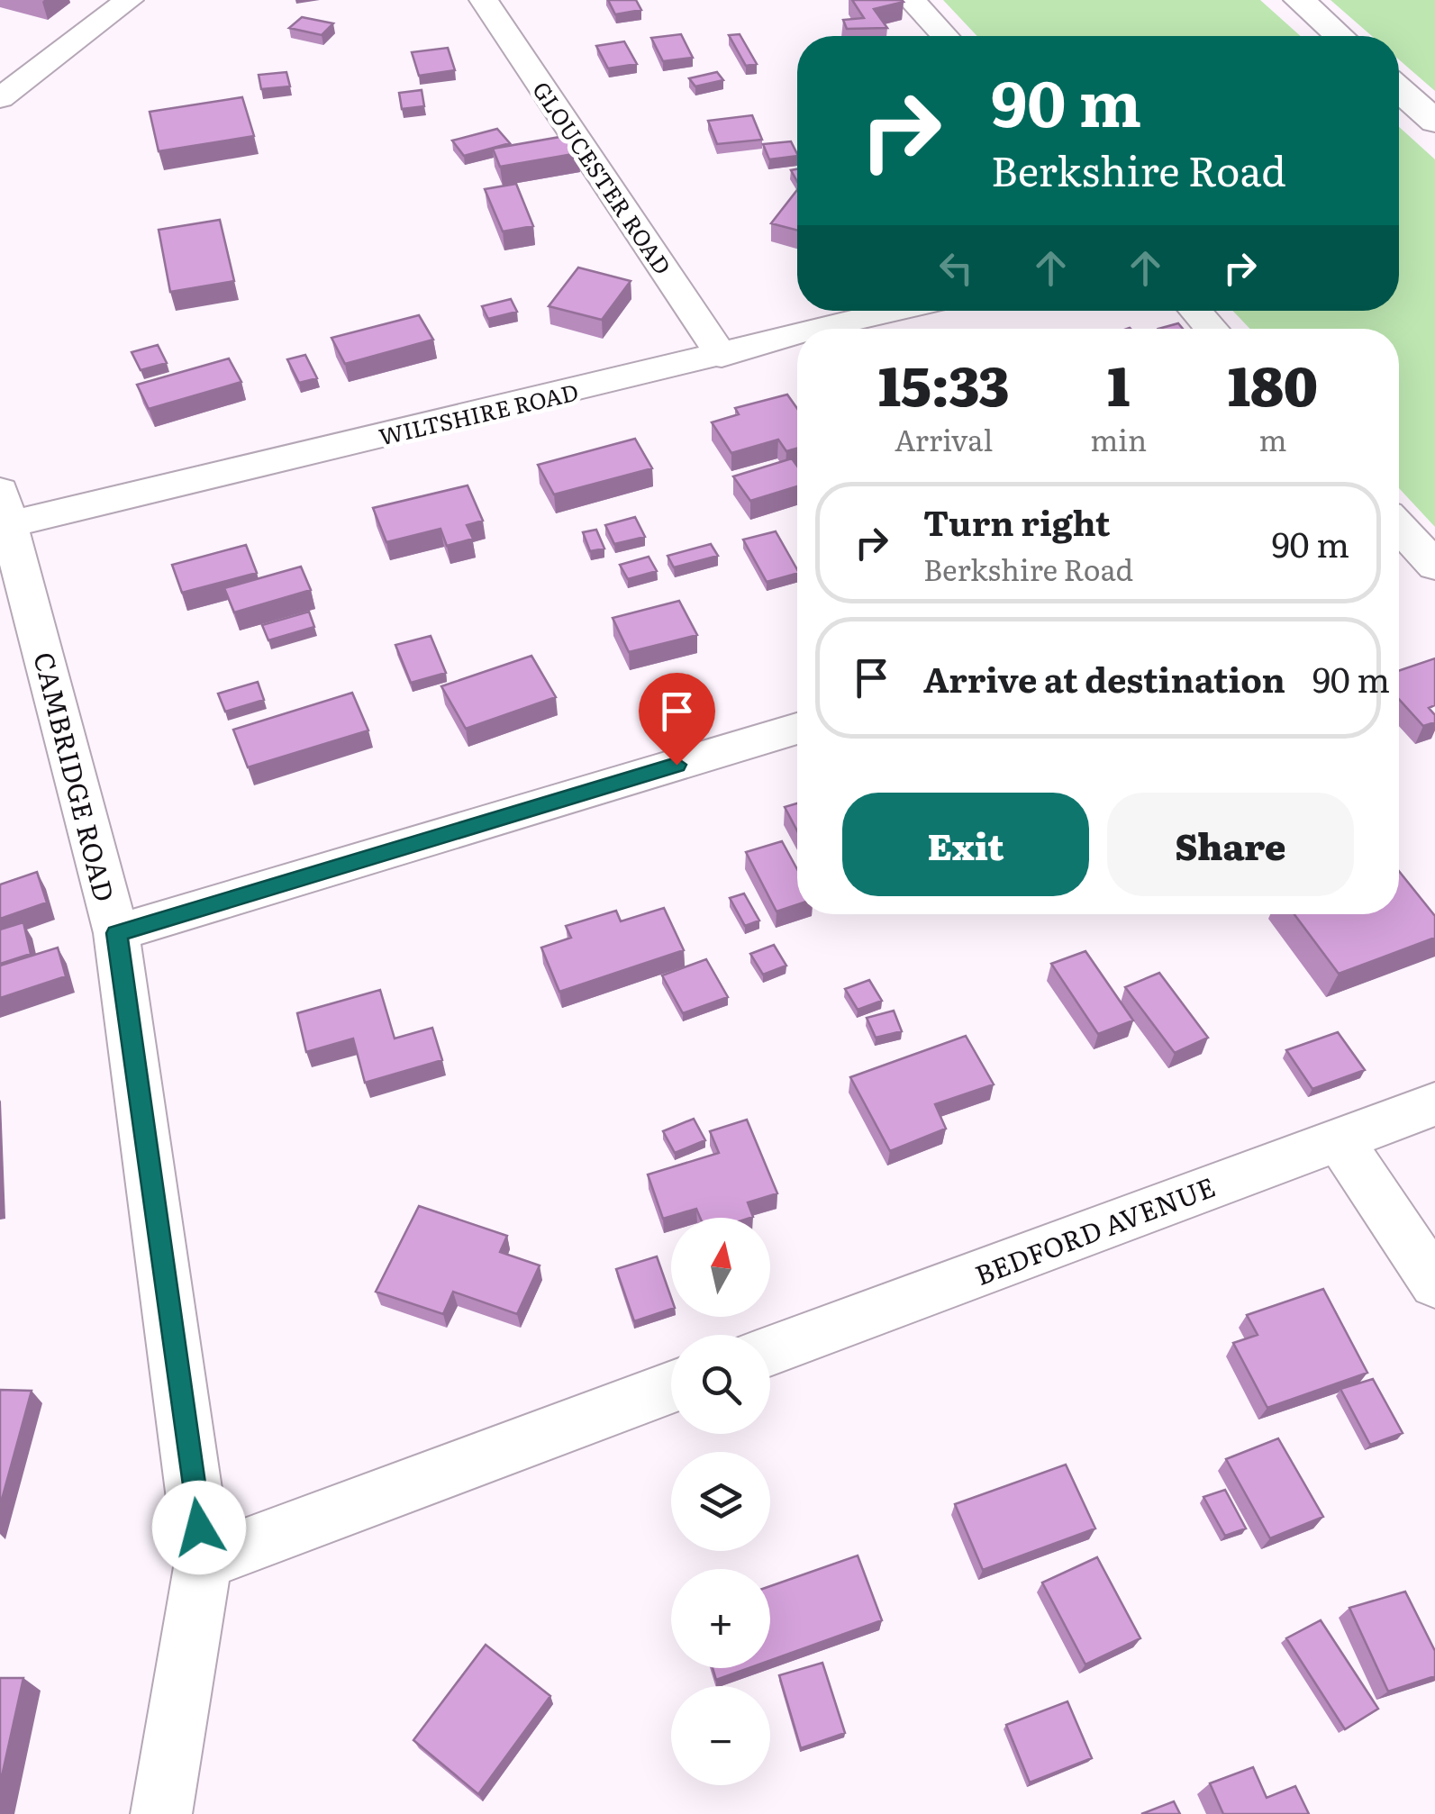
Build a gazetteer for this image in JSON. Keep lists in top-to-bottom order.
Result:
{
  "streets": {
    "street": [
      "GLOUCESTER ROAD",
      "WILTSHIRE ROAD",
      "CAMBRIDGE ROAD",
      "BEDFORD AVENUE"
    ]
  },
  "crossings": [
    ["GLOUCESTER ROAD", "WILTSHIRE ROAD"],
    ["WILTSHIRE ROAD", "CAMBRIDGE ROAD"]
  ],
  "north": "top",
  "page": {
    "turn": ["90 m", "Berkshire Road"],
    "eta": [
      "15:33",
      "Arrival",
      "1",
      "min",
      "180",
      "m"
    ],
    "list": [
      {
        "name": "Turn right",
        "note": "Berkshire Road",
        "value": "90 m"
      },
      {
        "name": "Arrive at destination",
        "value": "90 m"
      }
    ],
    "buttons": ["Exit", "Share"],
    "map_buttons": ["+", "−"]
  }
}
